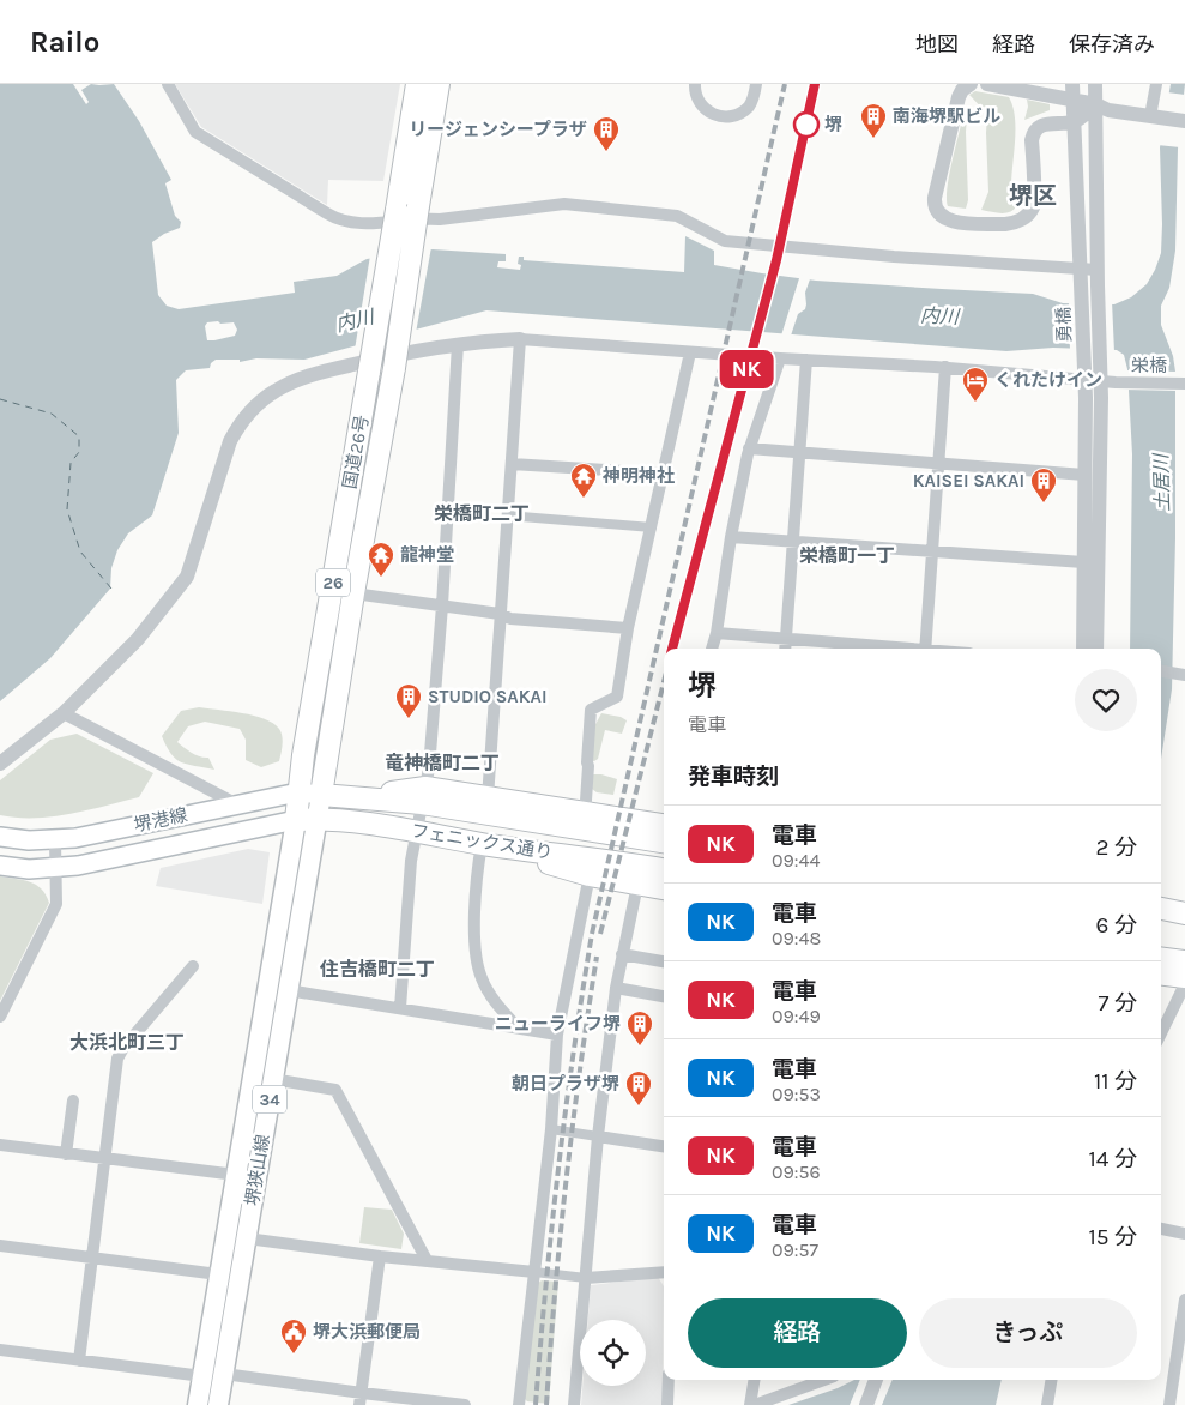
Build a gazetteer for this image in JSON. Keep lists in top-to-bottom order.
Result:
{
  "streets": {
    "highway": ["国道26号", "26", "フェニックス通り"],
    "main road": ["堺港線", "34", "堺狭山線"],
    "street": ["勇橋", "栄橋"]
  },
  "crossings": [
    ["勇橋", "栄橋"],
    ["国道26号", "堺港線"],
    ["国道26号", "フェニックス通り"],
    ["国道26号", "堺狭山線"],
    ["堺港線", "フェニックス通り"],
    ["堺港線", "堺狭山線"],
    ["フェニックス通り", "堺狭山線"]
  ],
  "districts": [
    "堺区",
    "栄橋町二丁",
    "栄橋町一丁",
    "竜神橋町二丁",
    "住吉橋町二丁",
    "大浜北町三丁"
  ],
  "water": ["内川", "土居川"],
  "places": {
    "other": ["堺"],
    "building": [
      "南海堺駅ビル",
      "リージェンシープラザ",
      "KAISEI SAKAI",
      "STUDIO SAKAI",
      "ニューライフ堺",
      "朝日プラザ堺"
    ],
    "hotel": ["くれたけイン"],
    "temple": ["神明神社", "龍神堂"],
    "public building": ["堺大浜郵便局"]
  },
  "page": {
    "header": "Railo",
    "nav": ["地図", "経路", "保存済み"],
    "on_map": "NK",
    "heading": [
      ["堺", "電車"],
      "発車時刻"
    ],
    "list": [
      {
        "mark": "NK",
        "name": "電車",
        "note": "09:44",
        "value": "2 分"
      },
      {
        "mark": "NK",
        "name": "電車",
        "note": "09:48",
        "value": "6 分"
      },
      {
        "mark": "NK",
        "name": "電車",
        "note": "09:49",
        "value": "7 分"
      },
      {
        "mark": "NK",
        "name": "電車",
        "note": "09:53",
        "value": "11 分"
      },
      {
        "mark": "NK",
        "name": "電車",
        "note": "09:56",
        "value": "14 分"
      },
      {
        "mark": "NK",
        "name": "電車",
        "note": "09:57",
        "value": "15 分"
      }
    ],
    "buttons": ["経路", "きっぷ"]
  }
}
